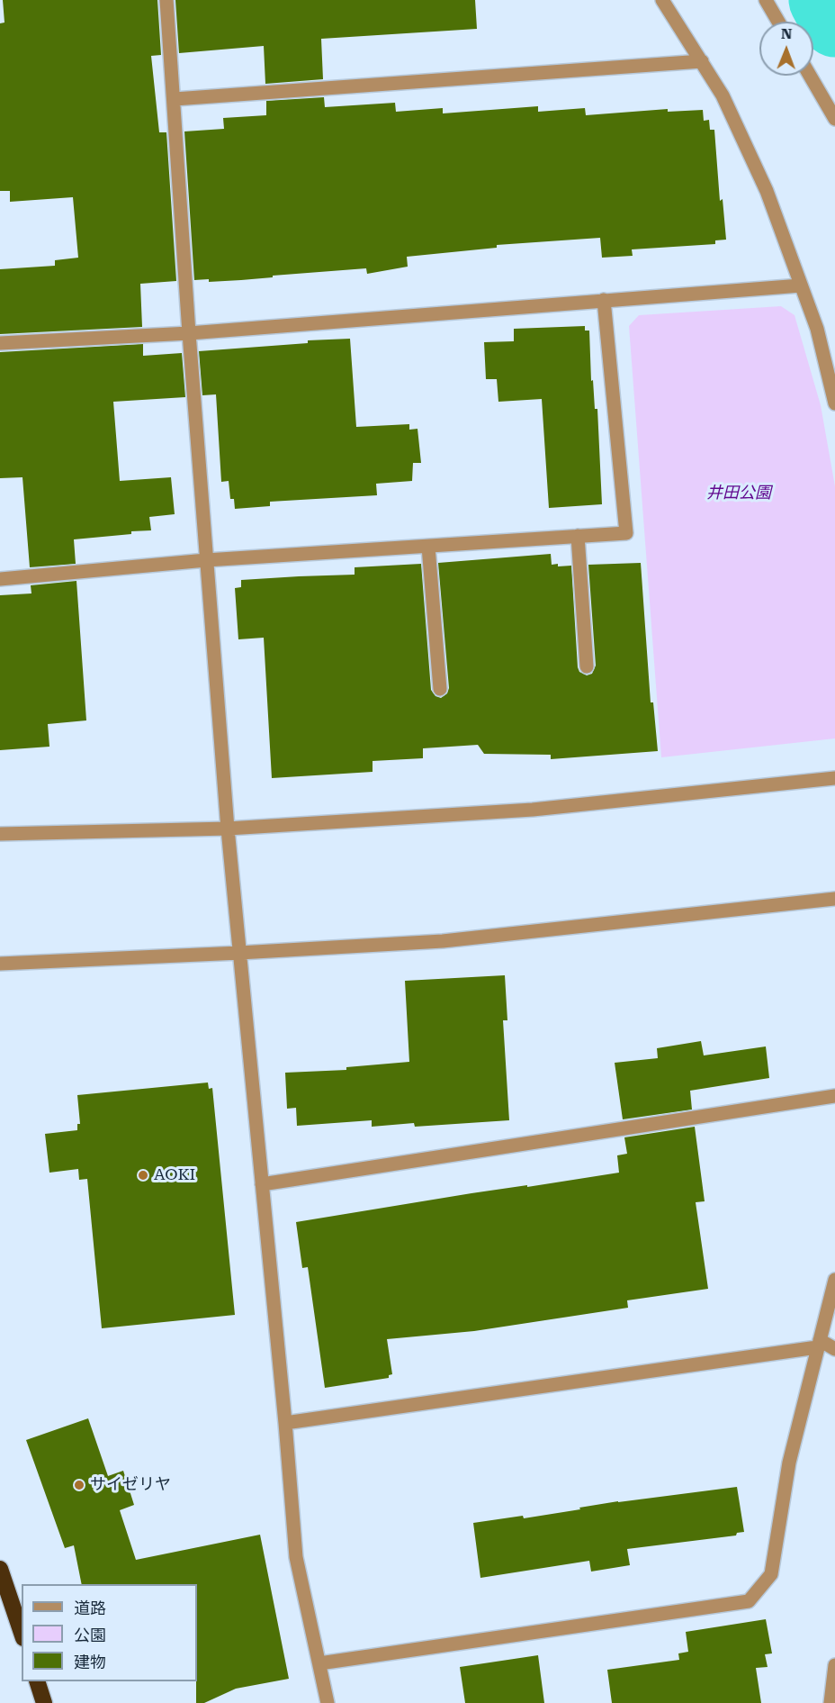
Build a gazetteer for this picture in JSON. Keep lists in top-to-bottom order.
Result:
{
  "parks": ["井田公園"],
  "places": ["AOKI", "サイゼリヤ"],
  "legend": ["道路", "公園", "建物"],
  "north": "top"
}
